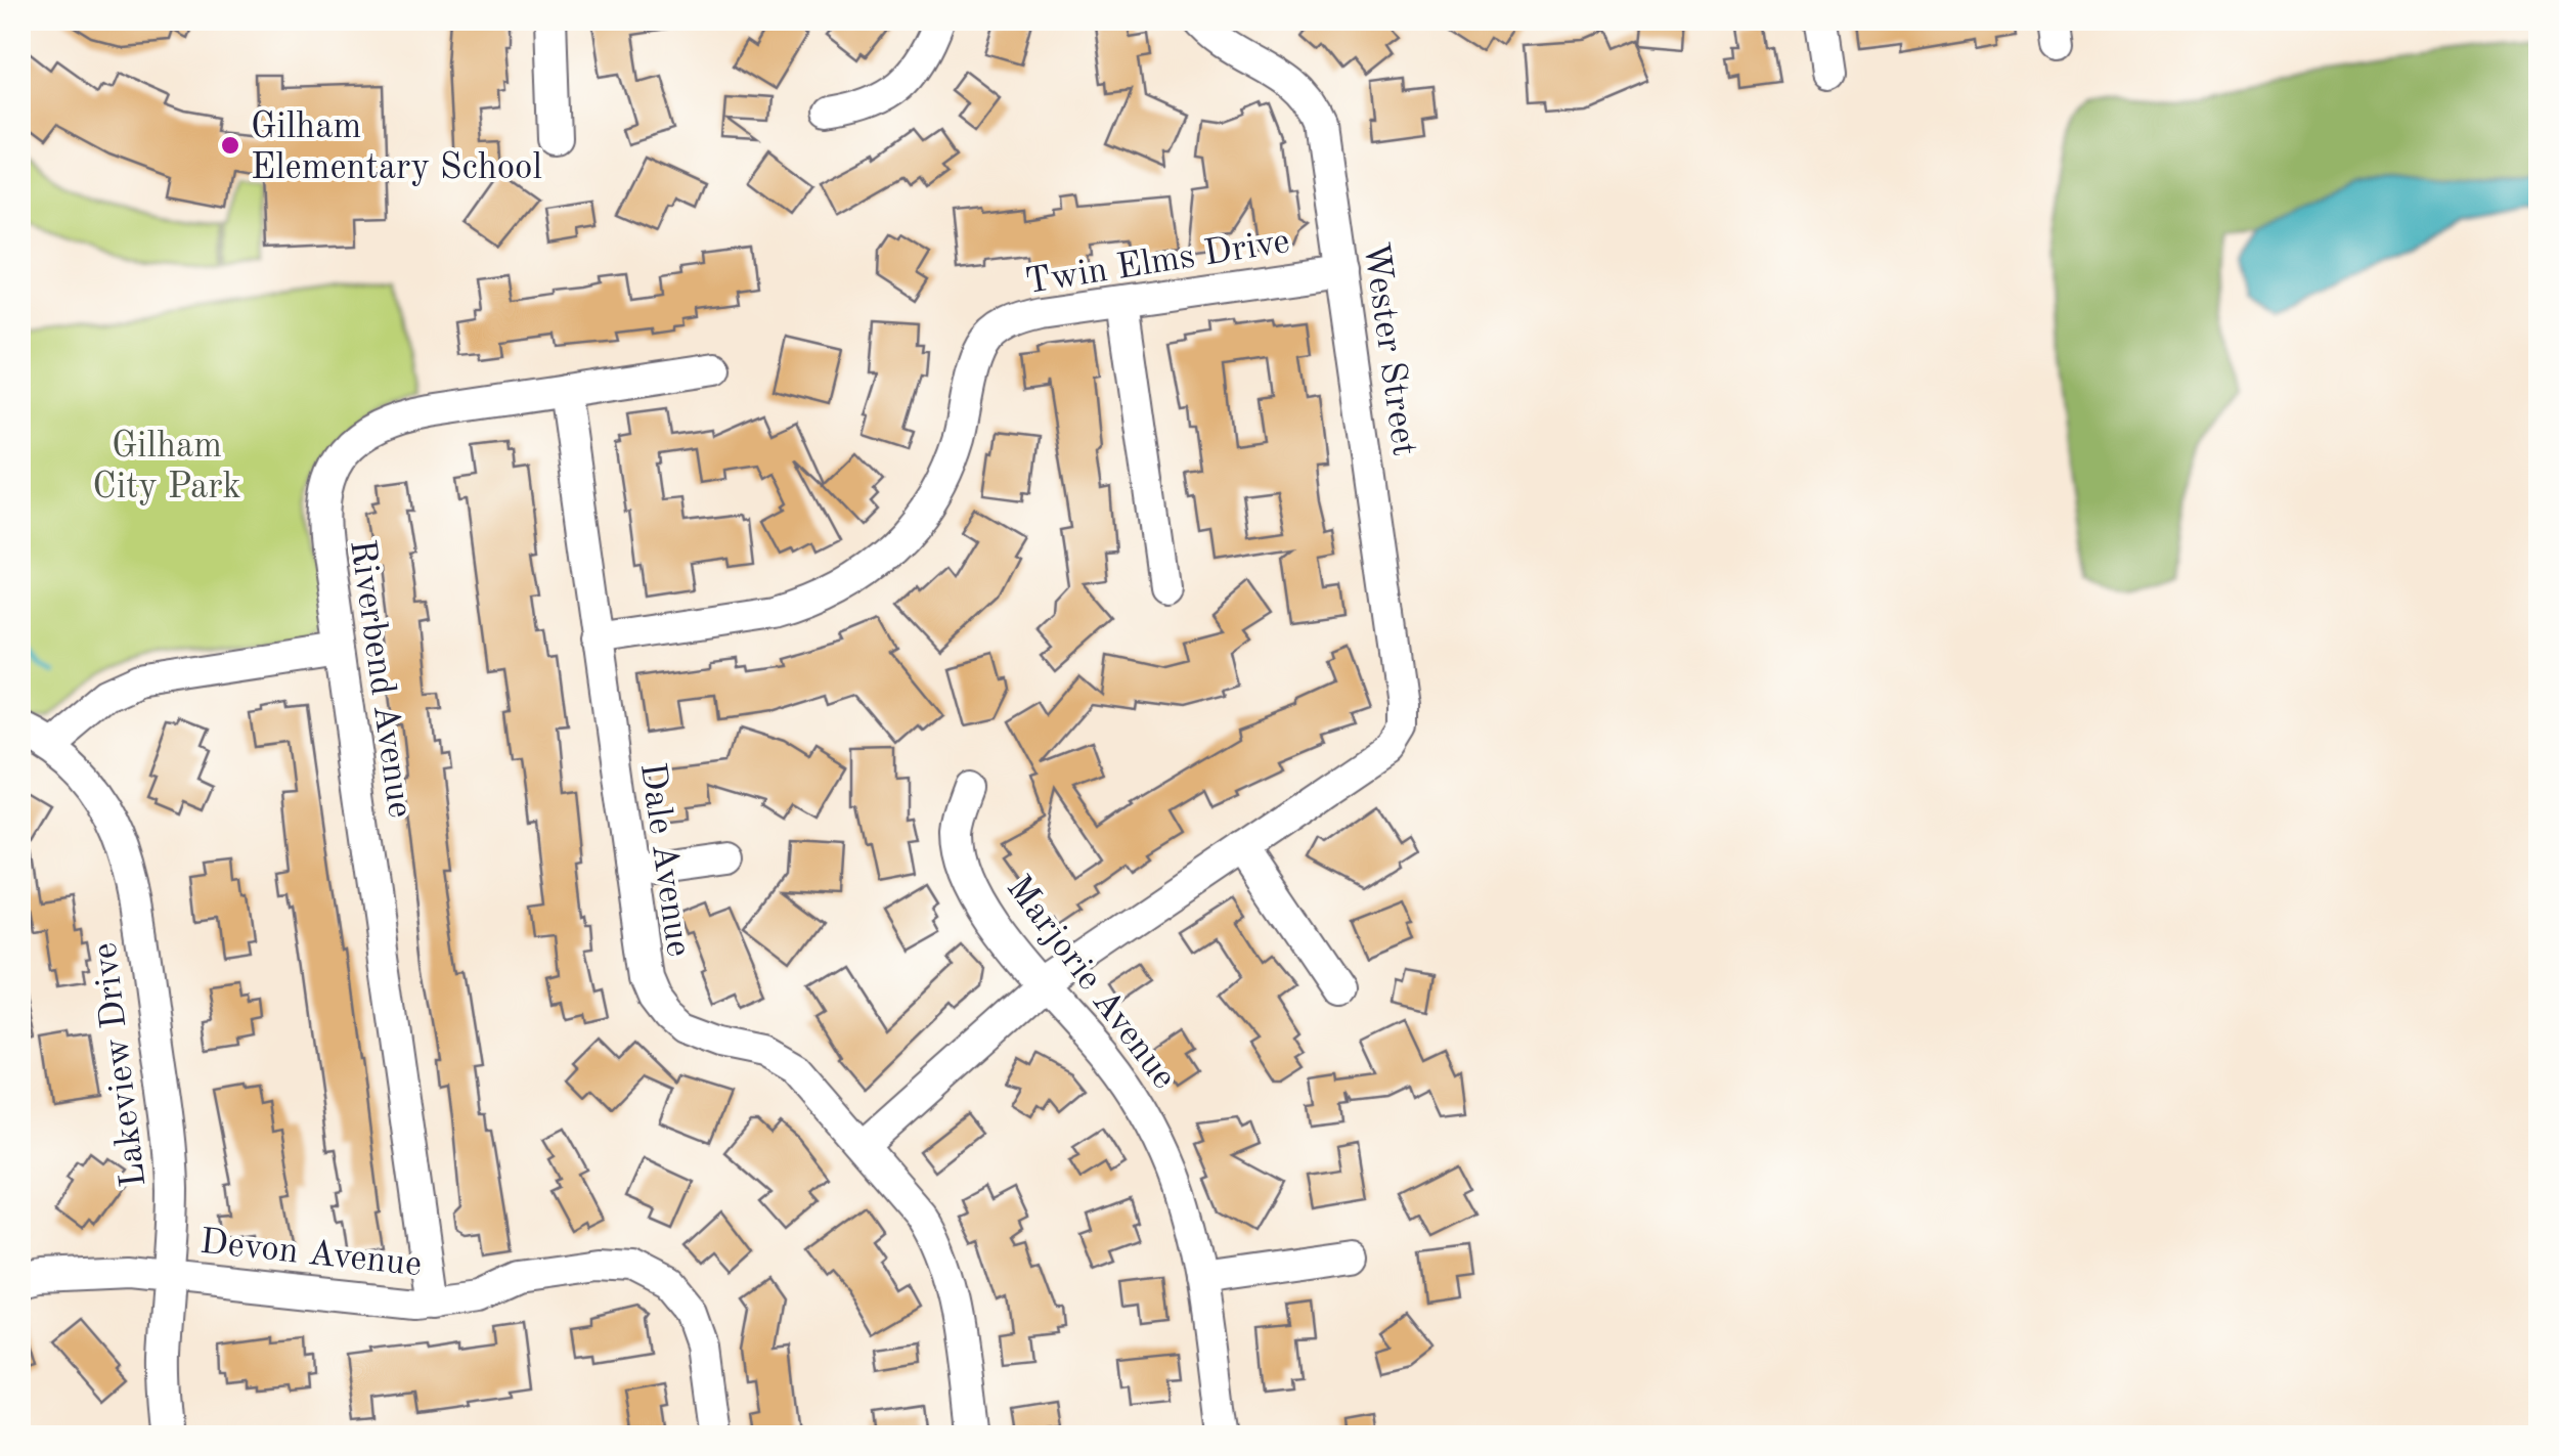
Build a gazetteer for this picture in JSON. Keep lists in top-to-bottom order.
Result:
{
  "streets": {
    "street": [
      "Twin Elms Drive",
      "Wester Street",
      "Riverbend Avenue",
      "Dale Avenue",
      "Marjorie Avenue",
      "Lakeview Drive",
      "Devon Avenue"
    ]
  },
  "crossings": [
    ["Twin Elms Drive", "Wester Street"],
    ["Twin Elms Drive", "Dale Avenue"],
    ["Riverbend Avenue", "Dale Avenue"],
    ["Riverbend Avenue", "Devon Avenue"],
    ["Lakeview Drive", "Devon Avenue"]
  ],
  "parks": ["Gilham City Park"],
  "places": ["Gilham Elementary School"]
}
